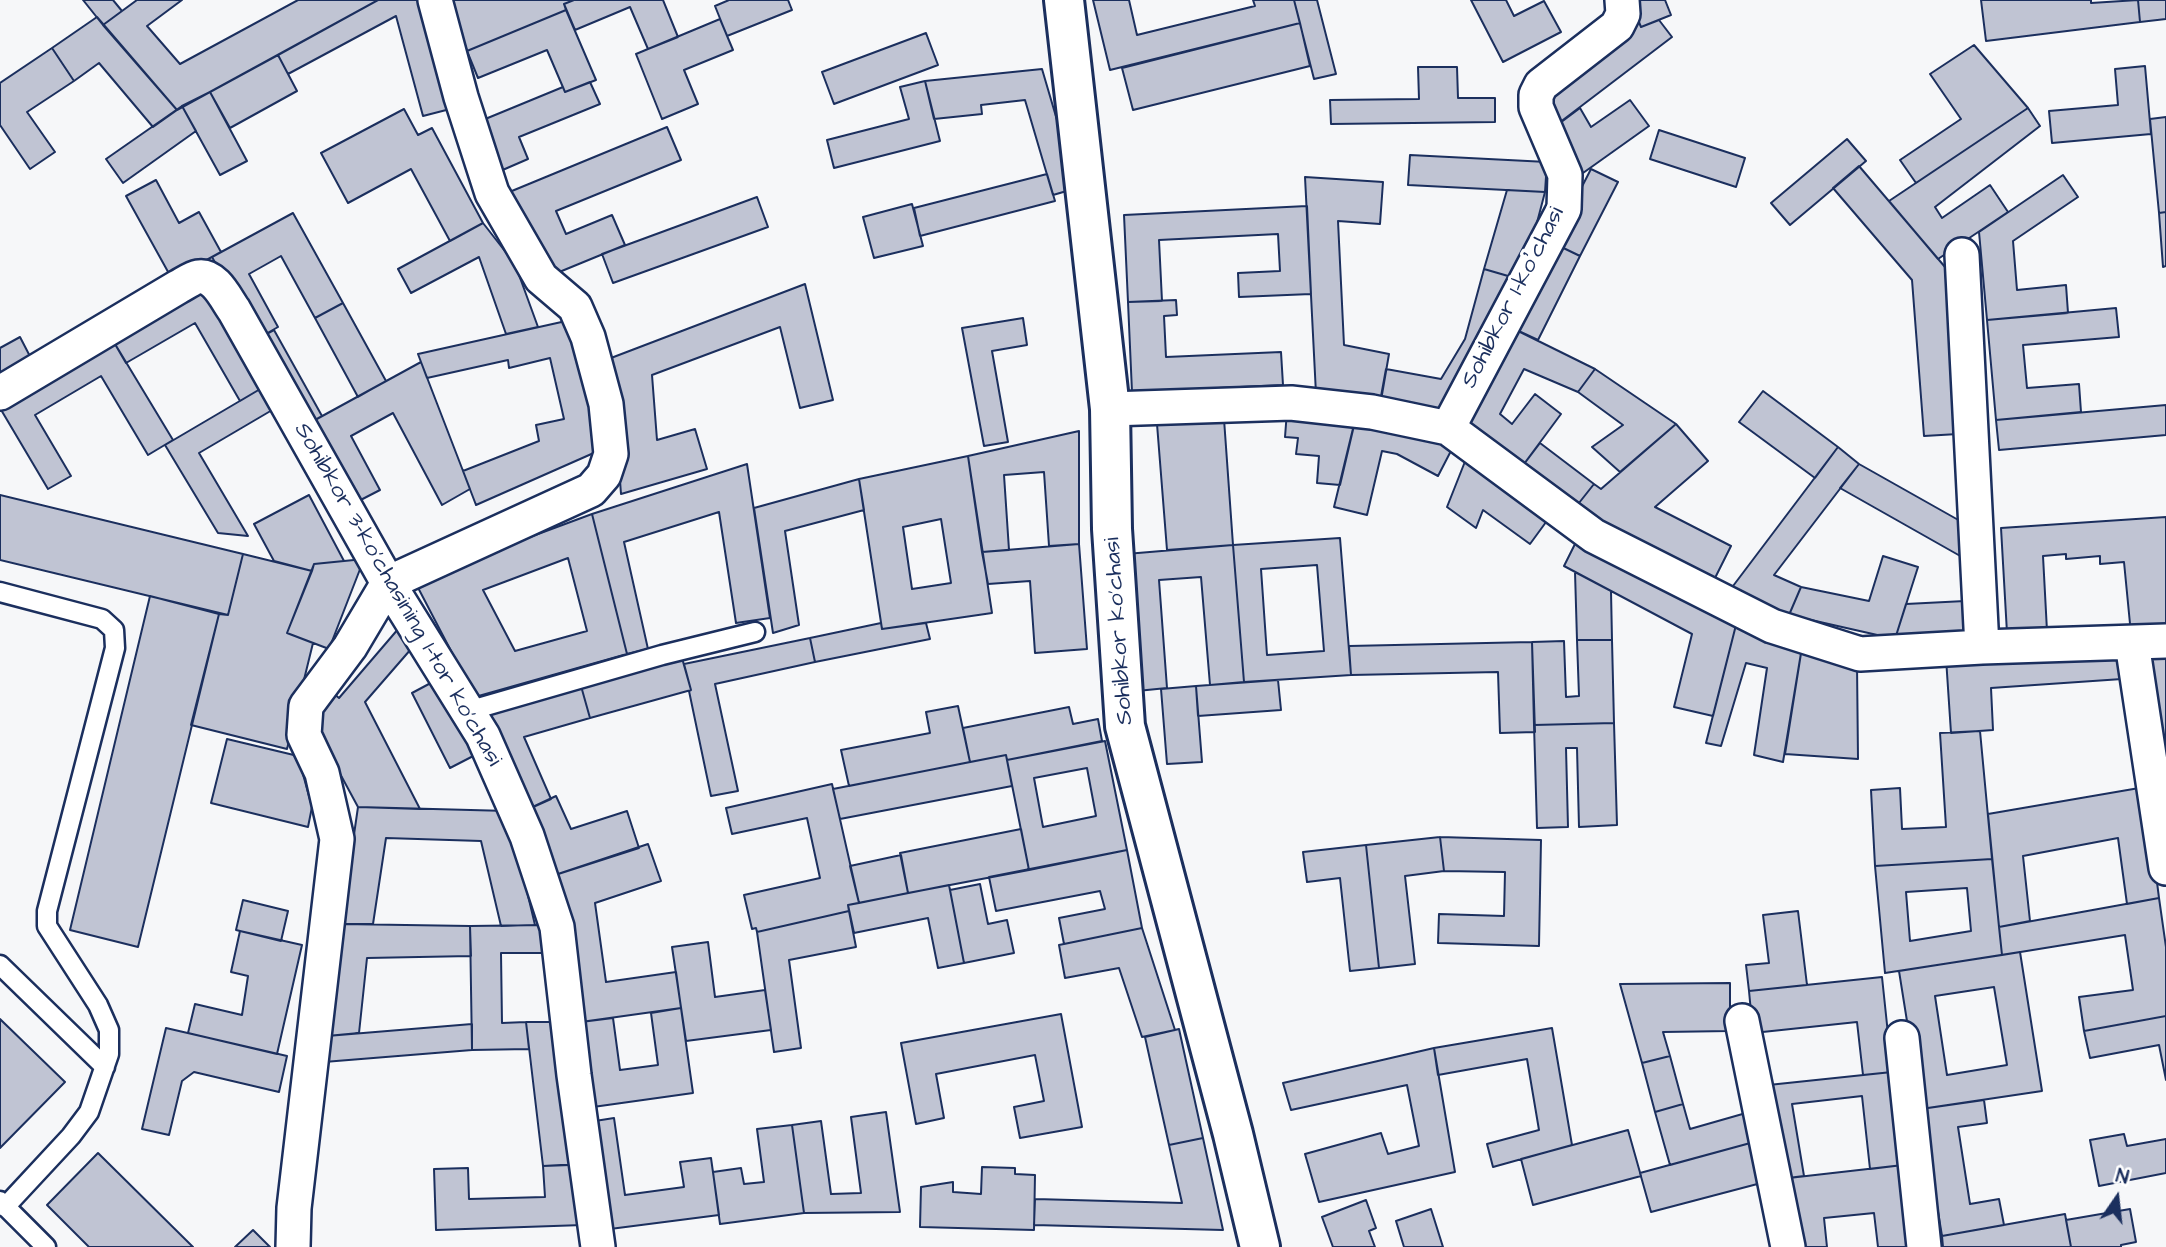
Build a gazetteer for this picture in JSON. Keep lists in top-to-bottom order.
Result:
{
  "streets": {
    "street": ["Sohibkor 1-koʼchasi", "Sohibkor 3-ko‘chasining 1-tor ko‘chasi", "Sohibkor ko'chasi"]
  },
  "north": "top"
}
